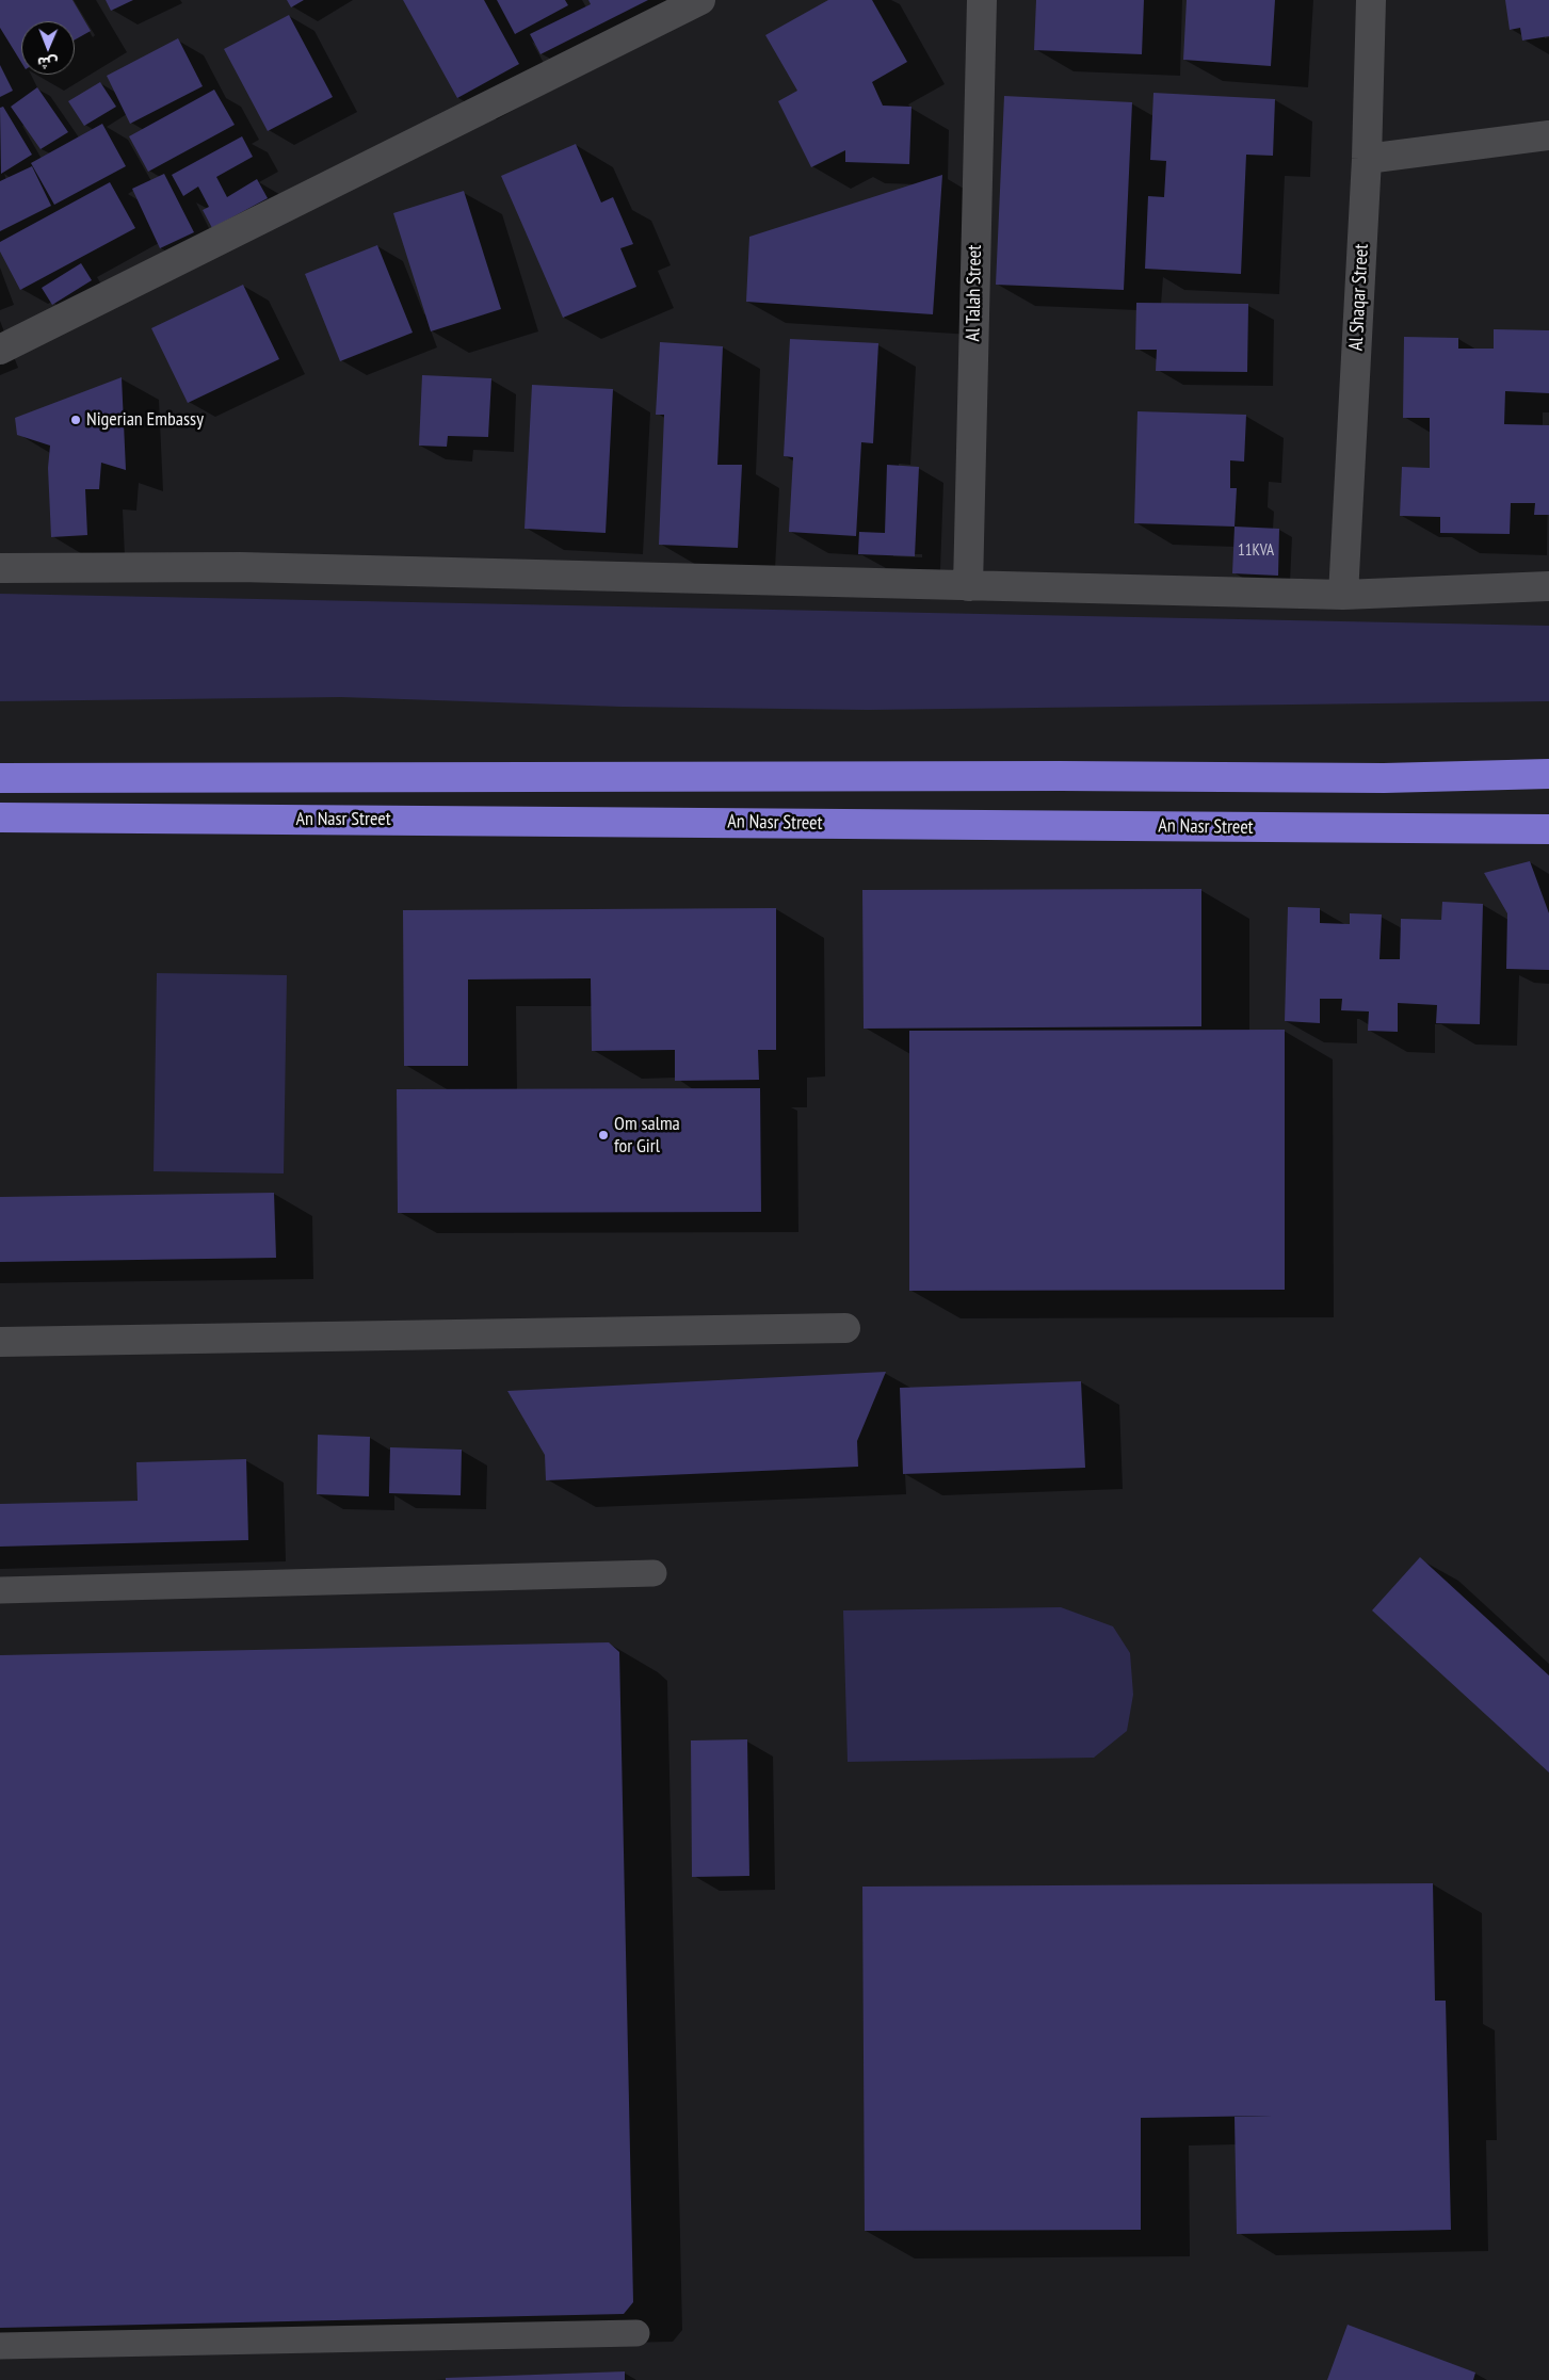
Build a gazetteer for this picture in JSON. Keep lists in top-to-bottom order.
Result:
{
  "streets": {
    "highway": ["An Nasr Street"],
    "street": ["Al Talah Street", "Al Shaqar Street"]
  },
  "places": ["Nigerian Embassy", "Om salma for Girl"],
  "house_numbers": ["11KVA"],
  "north": "bottom"
}
